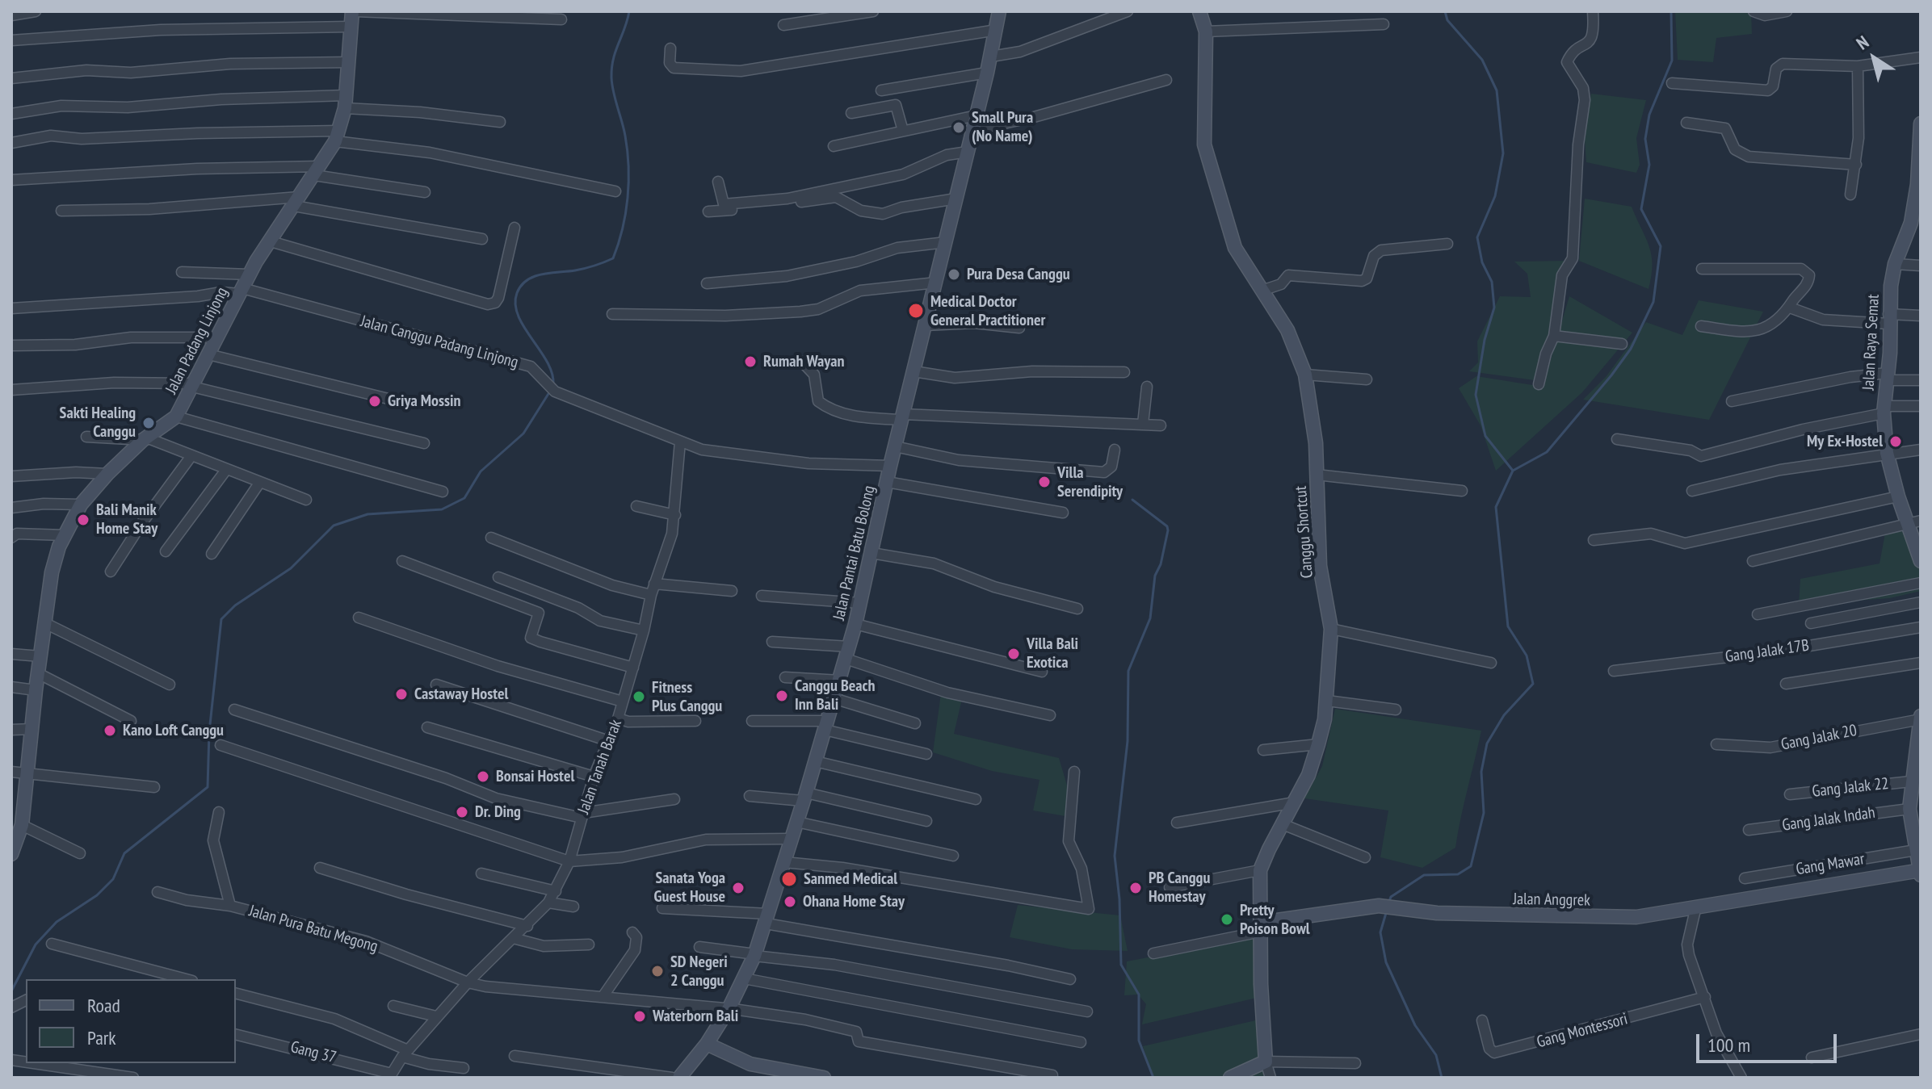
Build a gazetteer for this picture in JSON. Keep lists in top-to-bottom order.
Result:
{
  "streets": {
    "street": [
      "Jalan Padang Linjong",
      "Jalan Canggu Padang Linjong",
      "Jalan Raya Semat",
      "Canggu Shortcut",
      "Jalan Pantai Batu Bolong",
      "Gang Jalak 17B",
      "Gang Jalak 20",
      "Jalan Tanah Barak",
      "Gang Jalak 22",
      "Gang Jalak Indah",
      "Gang Mawar",
      "Jalan Anggrek",
      "Jalan Pura Batu Megong",
      "Gang Montessori",
      "Gang 37"
    ]
  },
  "crossings": [
    ["Jalan Padang Linjong", "Jalan Canggu Padang Linjong"],
    ["Jalan Canggu Padang Linjong", "Jalan Pantai Batu Bolong"],
    ["Jalan Canggu Padang Linjong", "Jalan Tanah Barak"],
    ["Canggu Shortcut", "Jalan Anggrek"],
    ["Jalan Tanah Barak", "Jalan Pura Batu Megong"],
    ["Jalan Tanah Barak", "Gang 37"]
  ],
  "places": [
    "Small Pura (No Name)",
    "Pura Desa Canggu",
    "Medical Doctor General Practitioner",
    "Rumah Wayan",
    "Griya Mossin",
    "Sakti Healing Canggu",
    "My Ex-Hostel",
    "Villa Serendipity",
    "Bali Manik Home Stay",
    "Villa Bali Exotica",
    "Castaway Hostel",
    "Canggu Beach Inn Bali",
    "Fitness Plus Canggu",
    "Kano Loft Canggu",
    "Bonsai Hostel",
    "Dr. Ding",
    "Sanmed Medical",
    "Sanata Yoga Guest House",
    "PB Canggu Homestay",
    "Ohana Home Stay",
    "Pretty Poison Bowl",
    "SD Negeri 2 Canggu",
    "Waterborn Bali"
  ],
  "legend": ["Road", "Park"],
  "scale_bar": "100 m",
  "north": "top left"
}
